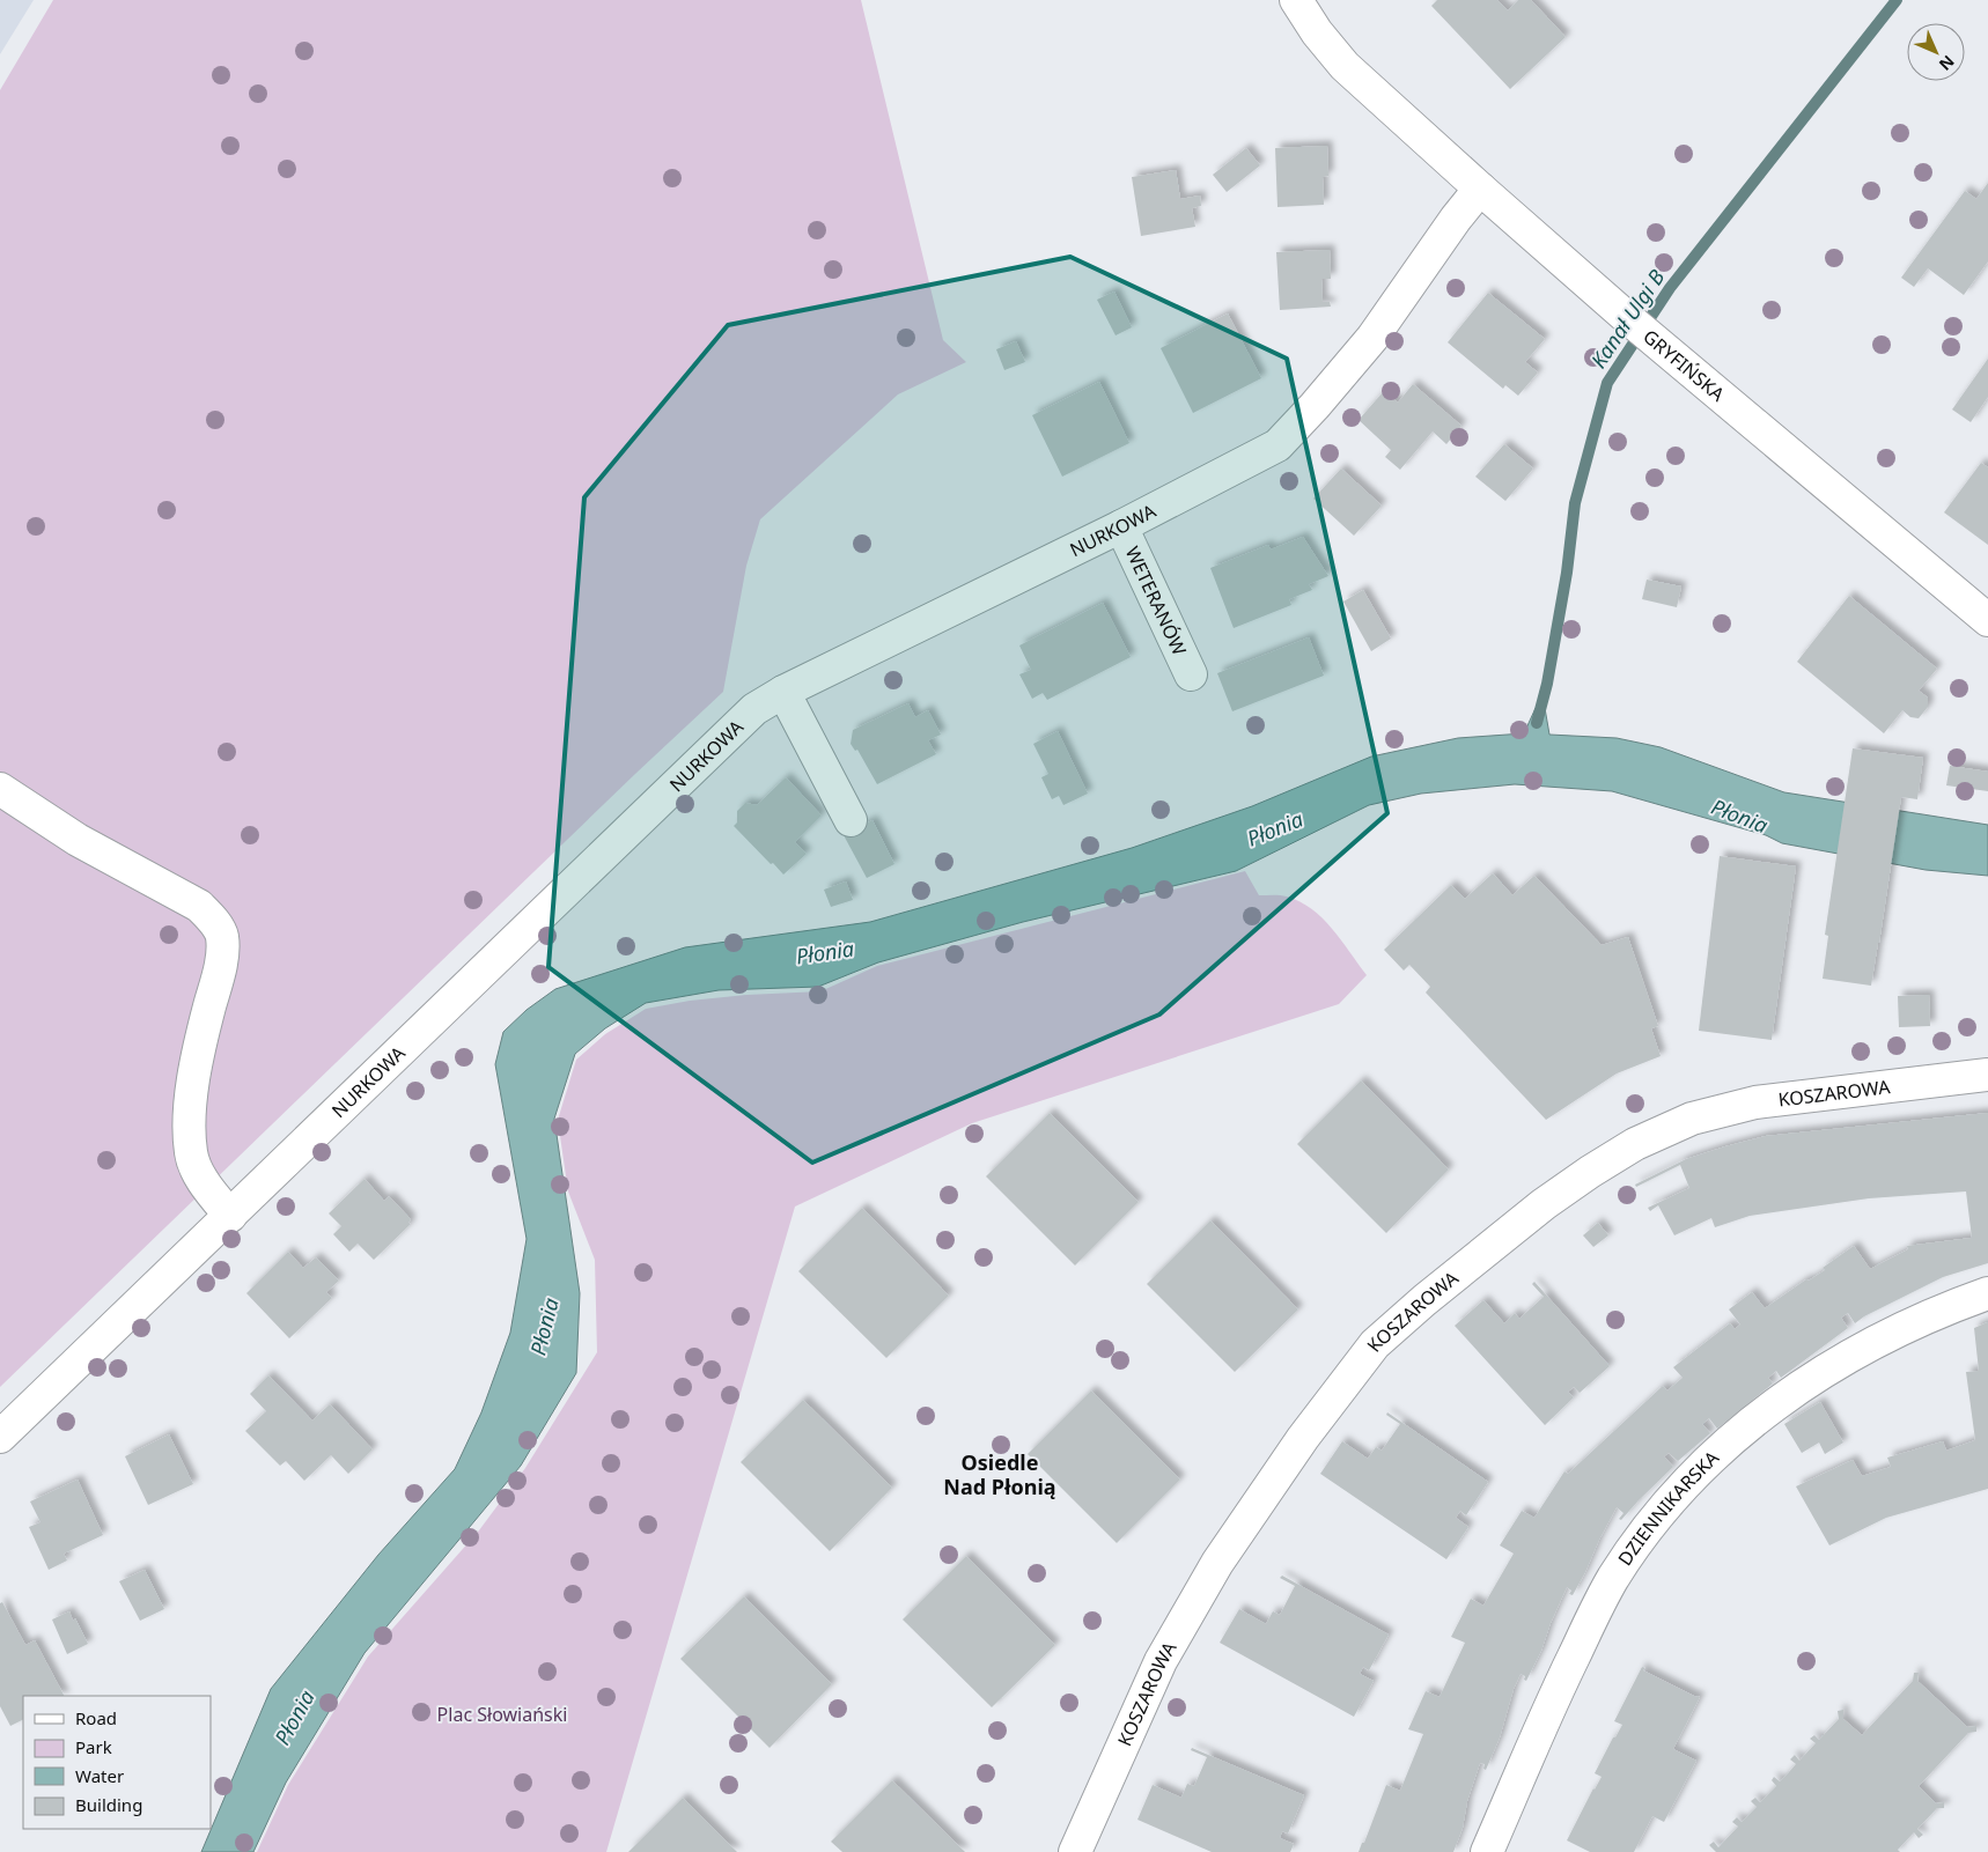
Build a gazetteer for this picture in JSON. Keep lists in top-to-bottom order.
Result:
{
  "streets": {
    "street": [
      "GRYFIŃSKA",
      "NURKOWA",
      "WETERANÓW",
      "KOSZAROWA",
      "DZIENNIKARSKA"
    ]
  },
  "crossings": [
    ["GRYFIŃSKA", "NURKOWA"],
    ["NURKOWA", "WETERANÓW"]
  ],
  "districts": ["Osiedle Nad Płonią"],
  "water": ["Kanał Ulgi B", "Płonia"],
  "parks": ["Plac Słowiański"],
  "legend": [
    "Road",
    "Park",
    "Water",
    "Building"
  ],
  "north": "bottom right"
}
